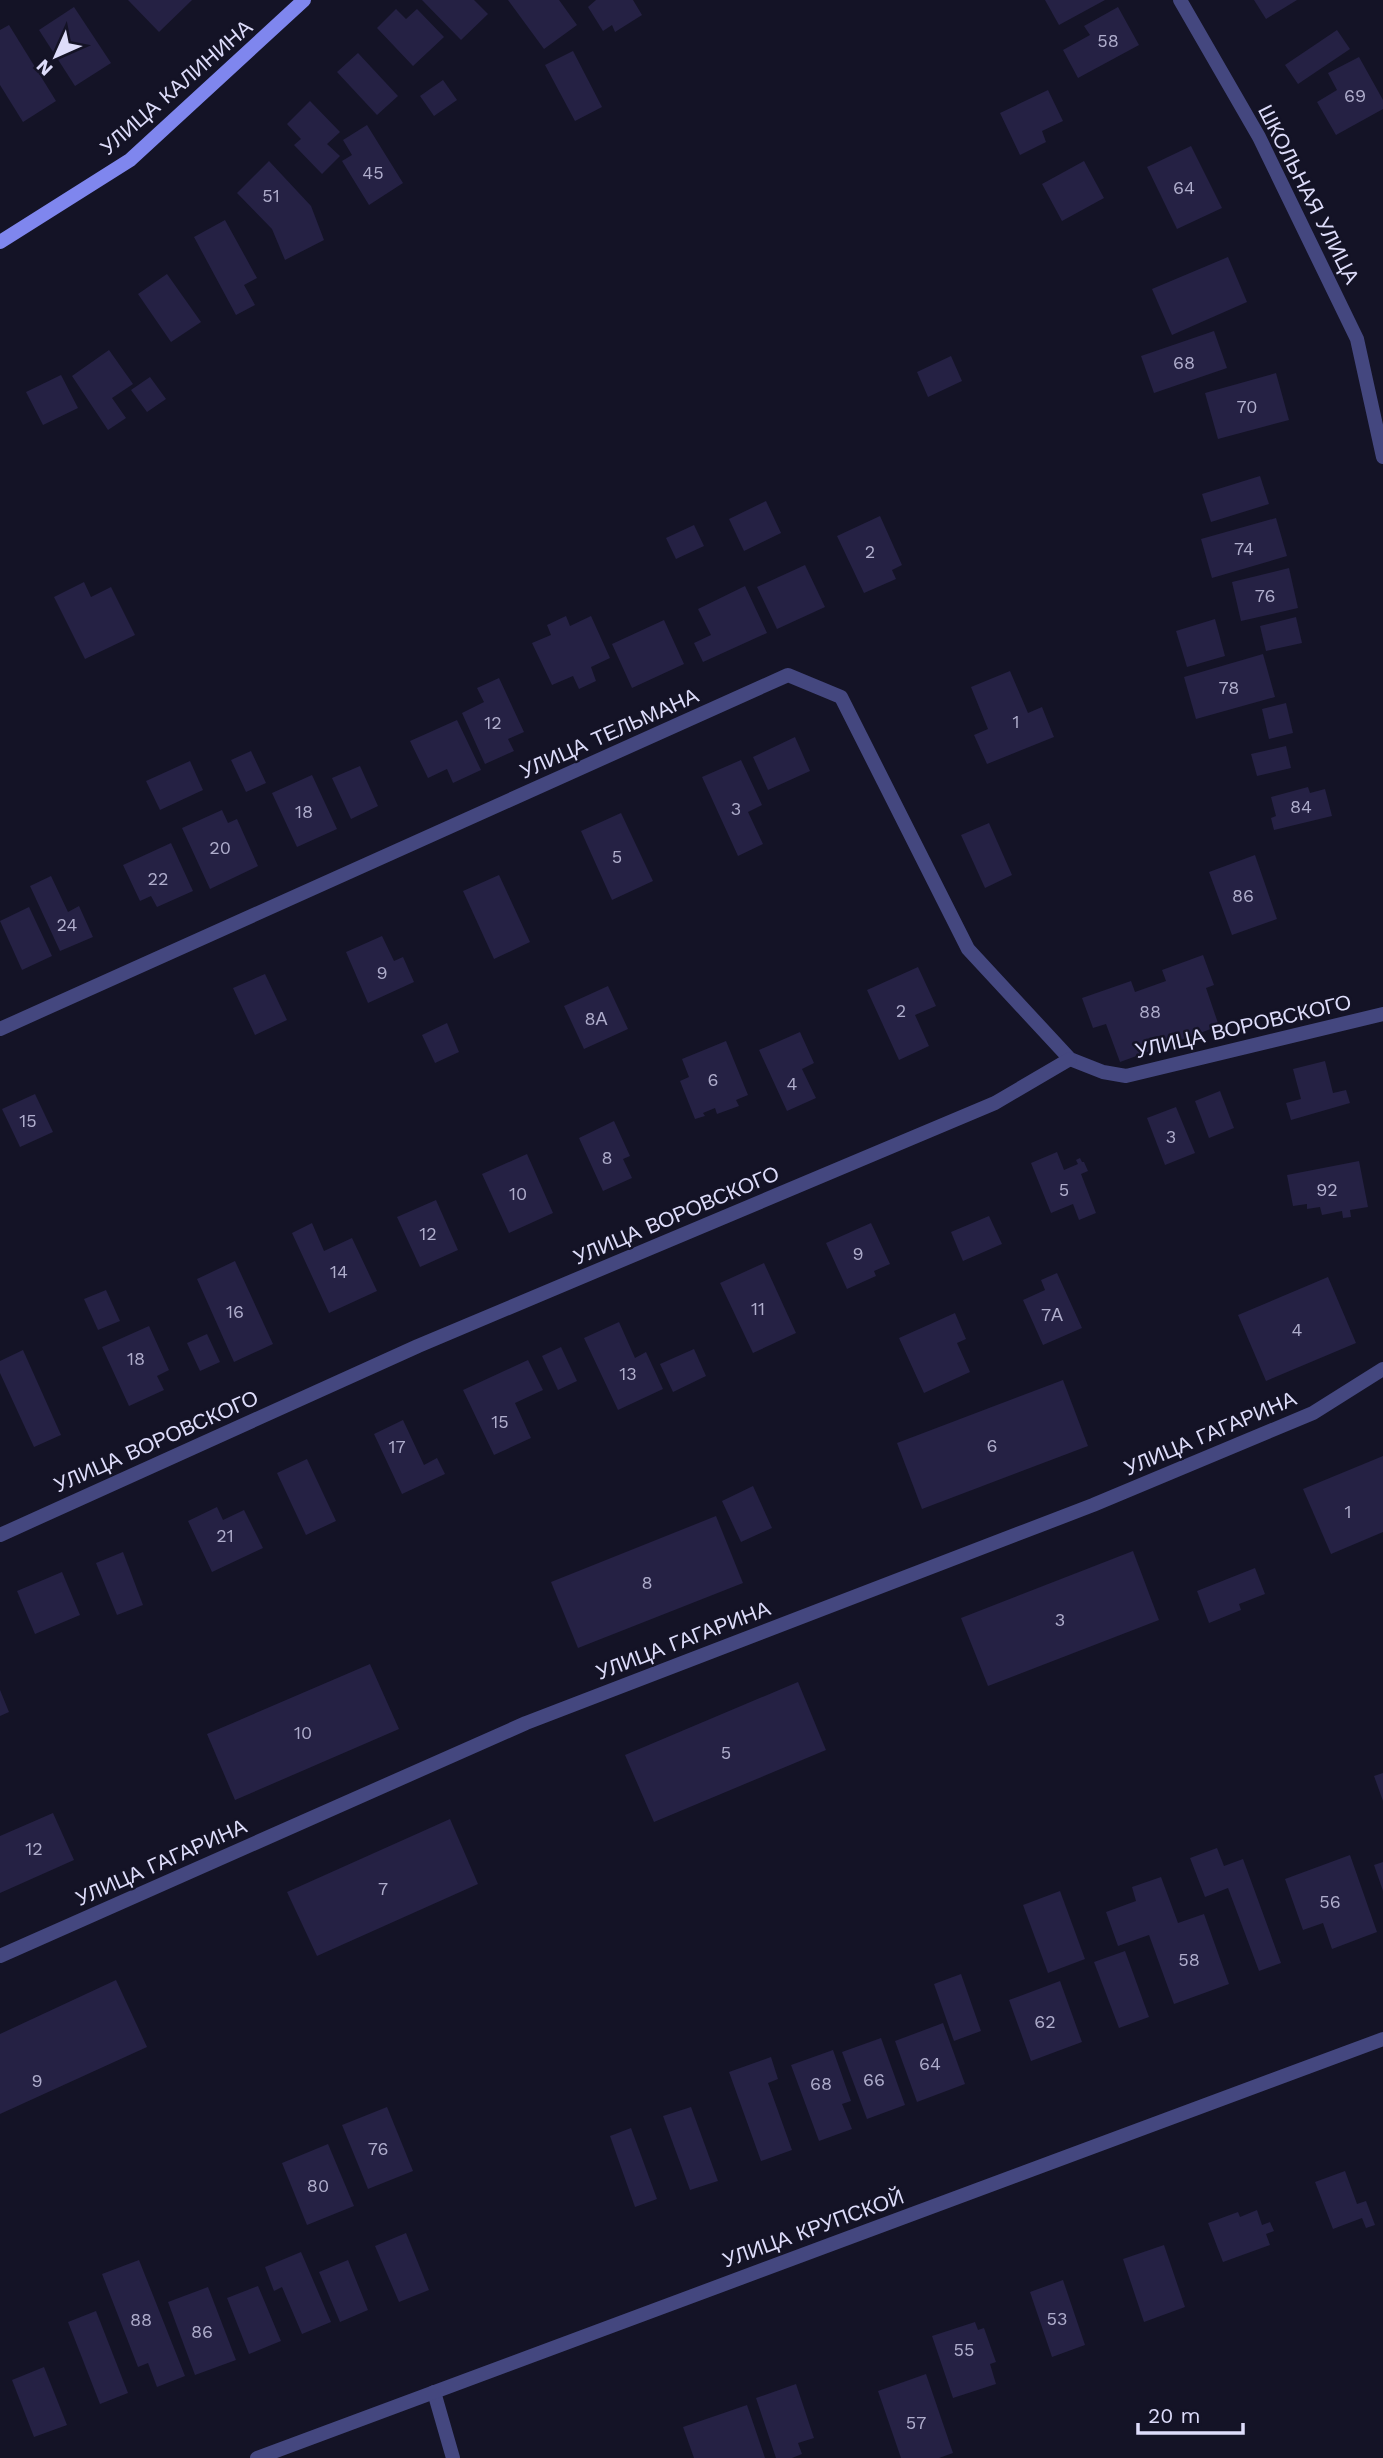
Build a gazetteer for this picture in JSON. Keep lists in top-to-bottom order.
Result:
{
  "streets": {
    "street": [
      "УЛИЦА КАЛИНИНА",
      "ШКОЛЬНАЯ УЛИЦА",
      "УЛИЦА ТЕЛЬМАНА",
      "УЛИЦА ВОРОВСКОГО",
      "УЛИЦА ГАГАРИНА",
      "УЛИЦА КРУПСКОЙ"
    ]
  },
  "crossings": [
    ["УЛИЦА ТЕЛЬМАНА", "УЛИЦА ВОРОВСКОГО"]
  ],
  "house_numbers": [
    "58",
    "69",
    "45",
    "64",
    "51",
    "68",
    "70",
    "74",
    "2",
    "76",
    "78",
    "1",
    "12",
    "84",
    "3",
    "18",
    "20",
    "5",
    "22",
    "86",
    "24",
    "9",
    "2",
    "88",
    "8А",
    "6",
    "4",
    "15",
    "3",
    "8",
    "5",
    "92",
    "10",
    "12",
    "9",
    "14",
    "11",
    "16",
    "7А",
    "4",
    "18",
    "13",
    "15",
    "6",
    "17",
    "1",
    "21",
    "8",
    "3",
    "10",
    "5",
    "12",
    "7",
    "56",
    "58",
    "62",
    "64",
    "66",
    "9",
    "68",
    "76",
    "80",
    "53",
    "88",
    "86",
    "55",
    "57"
  ],
  "scale_bar": "20 m",
  "north": "bottom left"
}
